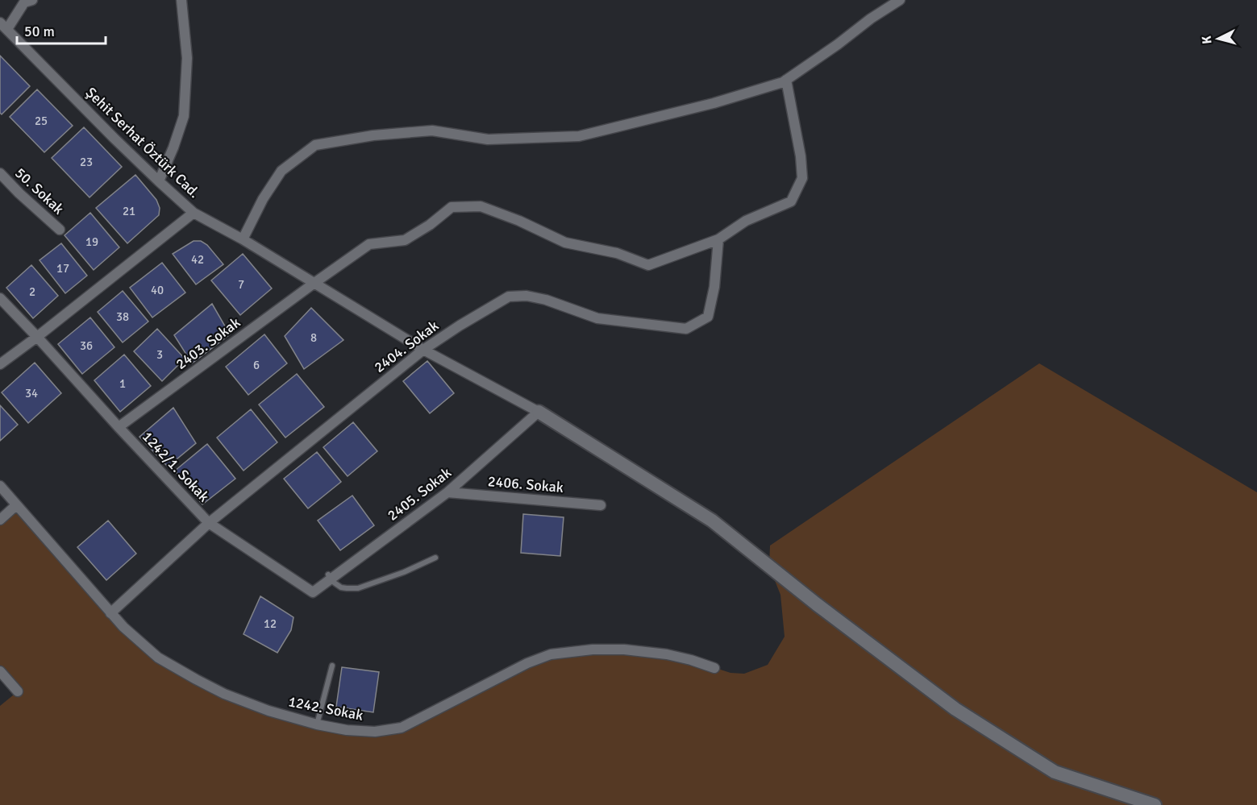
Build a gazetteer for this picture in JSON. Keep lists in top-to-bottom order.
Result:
{
  "streets": {
    "street": [
      "Şehit Serhat Öztürk Cad.",
      "50. Sokak",
      "2403. Sokak",
      "2404. Sokak",
      "1242/1. Sokak",
      "2406. Sokak",
      "2405. Sokak",
      "1242. Sokak"
    ]
  },
  "crossings": [
    ["Şehit Serhat Öztürk Cad.", "1242/1. Sokak"],
    ["2403. Sokak", "2404. Sokak"],
    ["2403. Sokak", "1242/1. Sokak"],
    ["2404. Sokak", "1242/1. Sokak"],
    ["2404. Sokak", "1242. Sokak"],
    ["1242/1. Sokak", "2405. Sokak"],
    ["2406. Sokak", "2405. Sokak"]
  ],
  "house_numbers": [
    "25",
    "23",
    "21",
    "19",
    "42",
    "17",
    "7",
    "40",
    "2",
    "38",
    "8",
    "36",
    "3",
    "6",
    "1",
    "34",
    "12"
  ],
  "scale_bar": "50 m",
  "north": "left"
}
